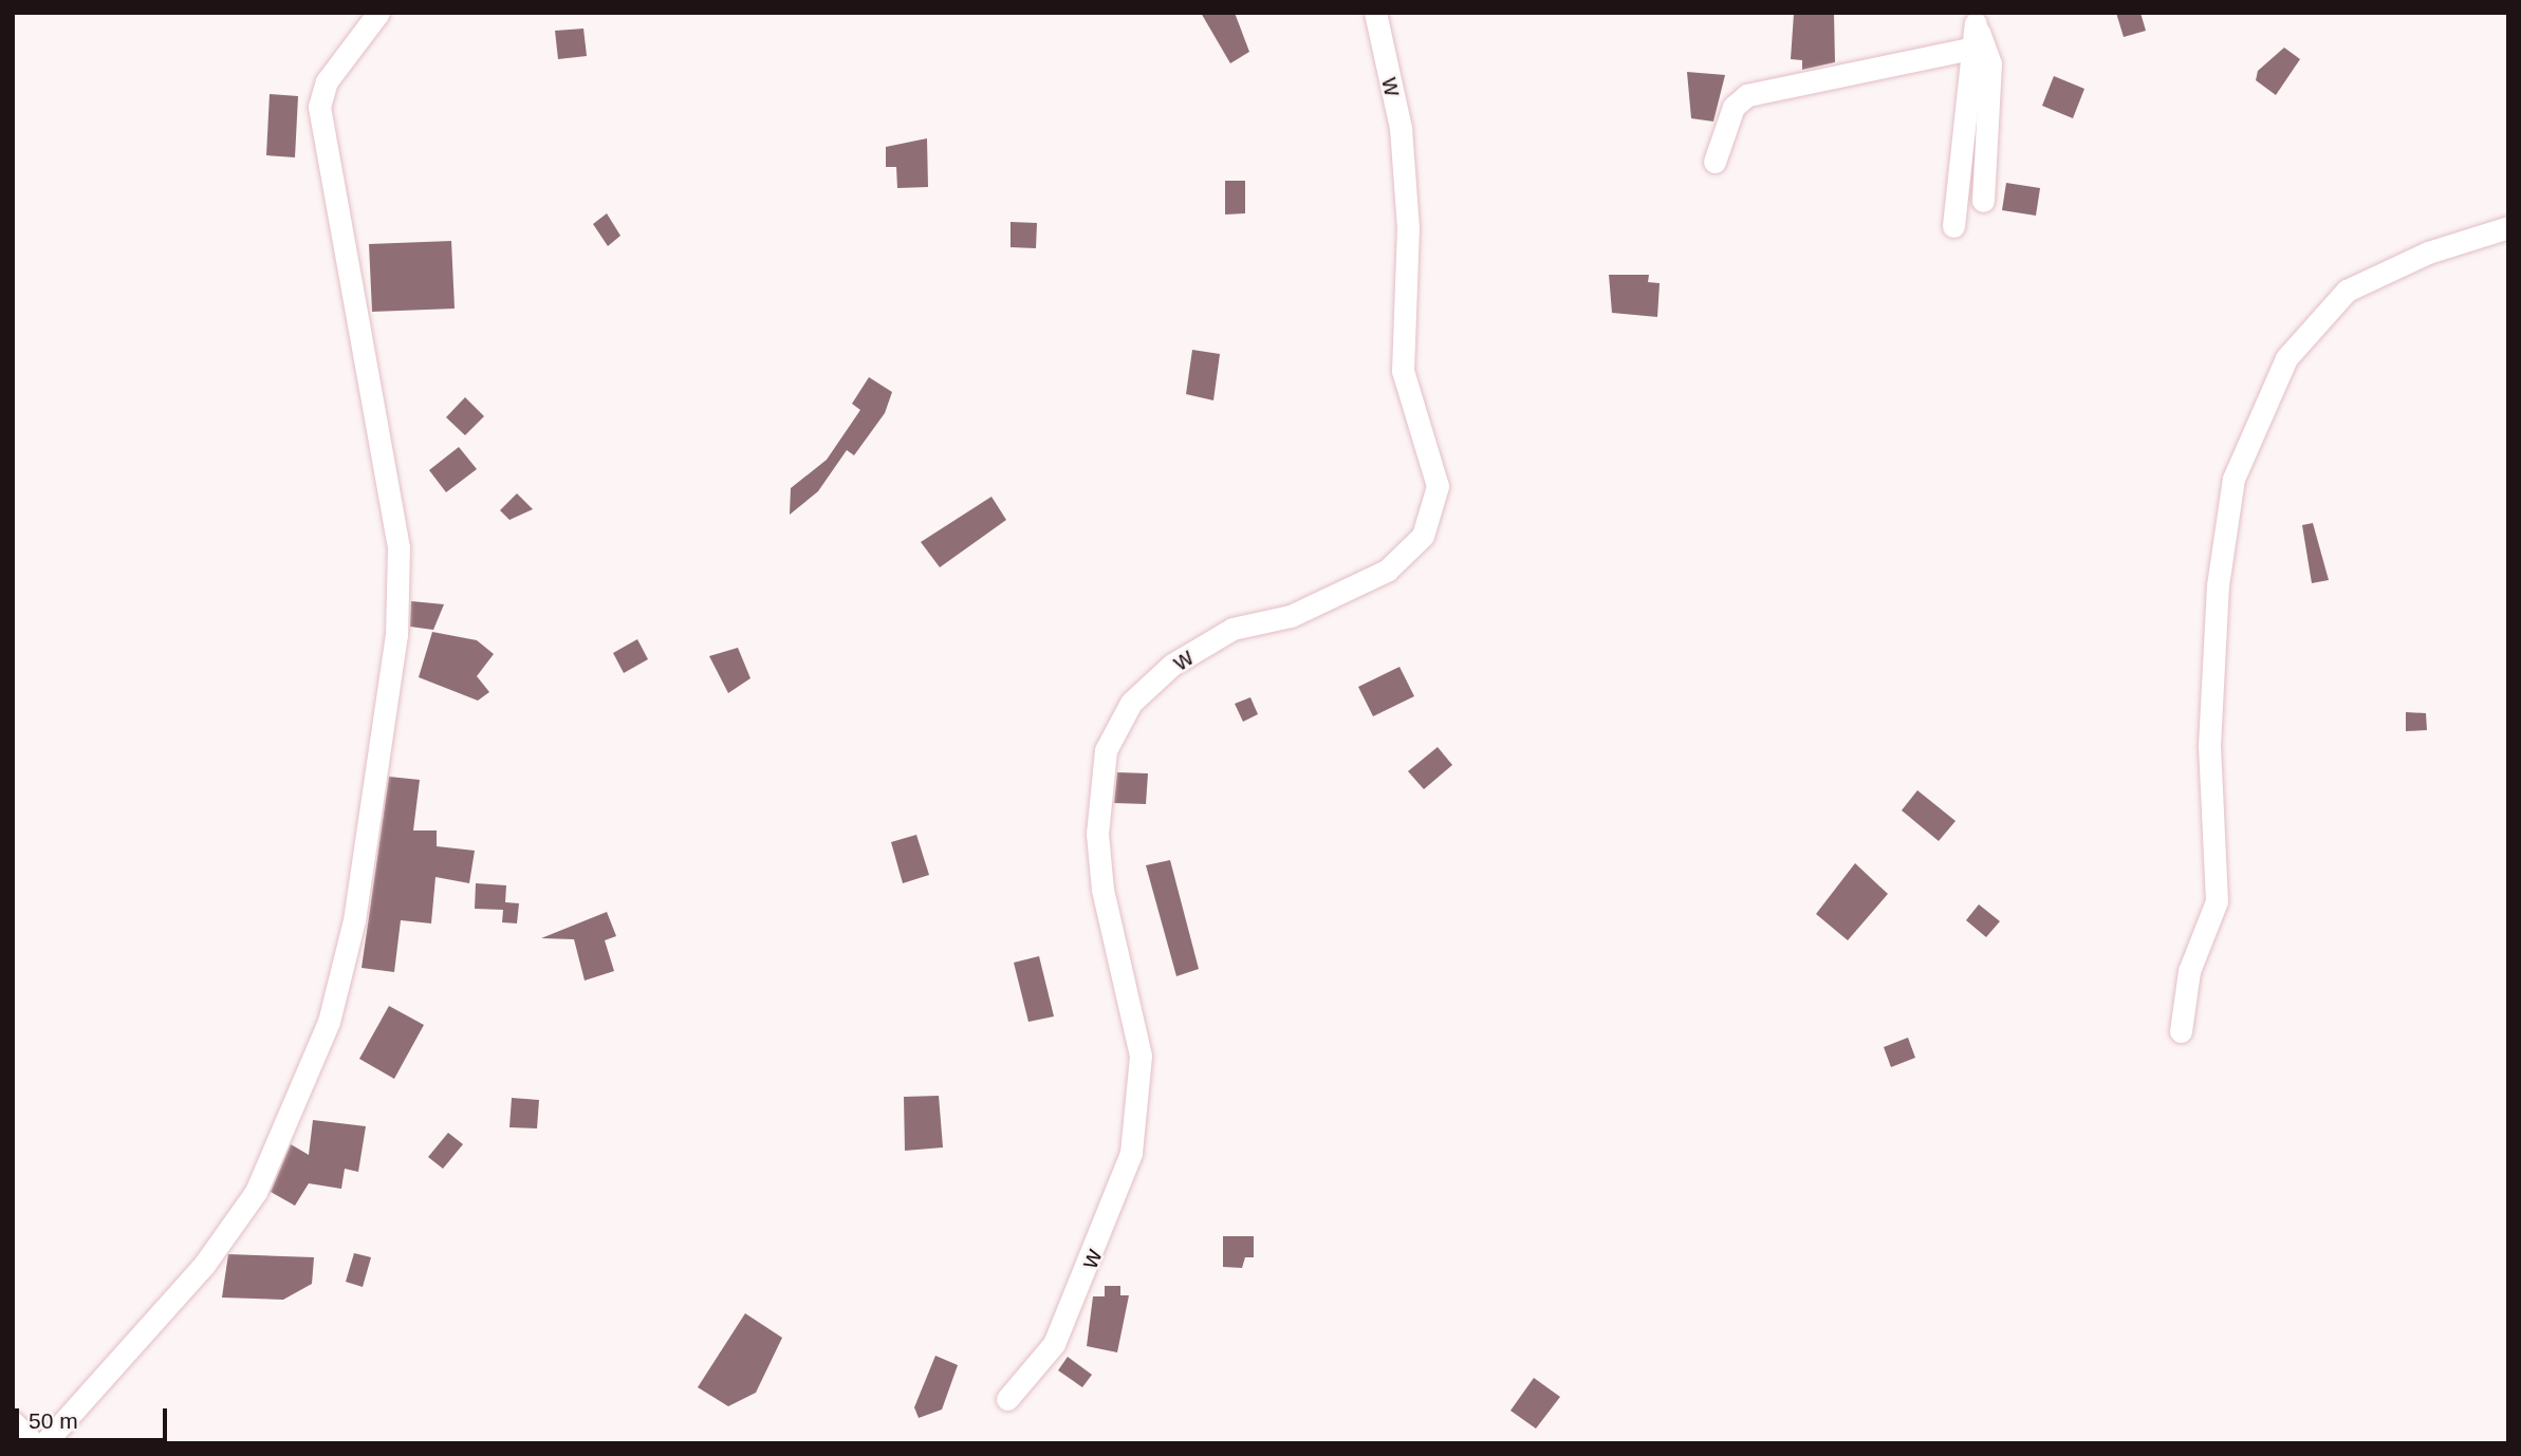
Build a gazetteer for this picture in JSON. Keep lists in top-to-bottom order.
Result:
{
  "streets": {
    "street": ["w"]
  },
  "scale_bar": "50 m"
}
